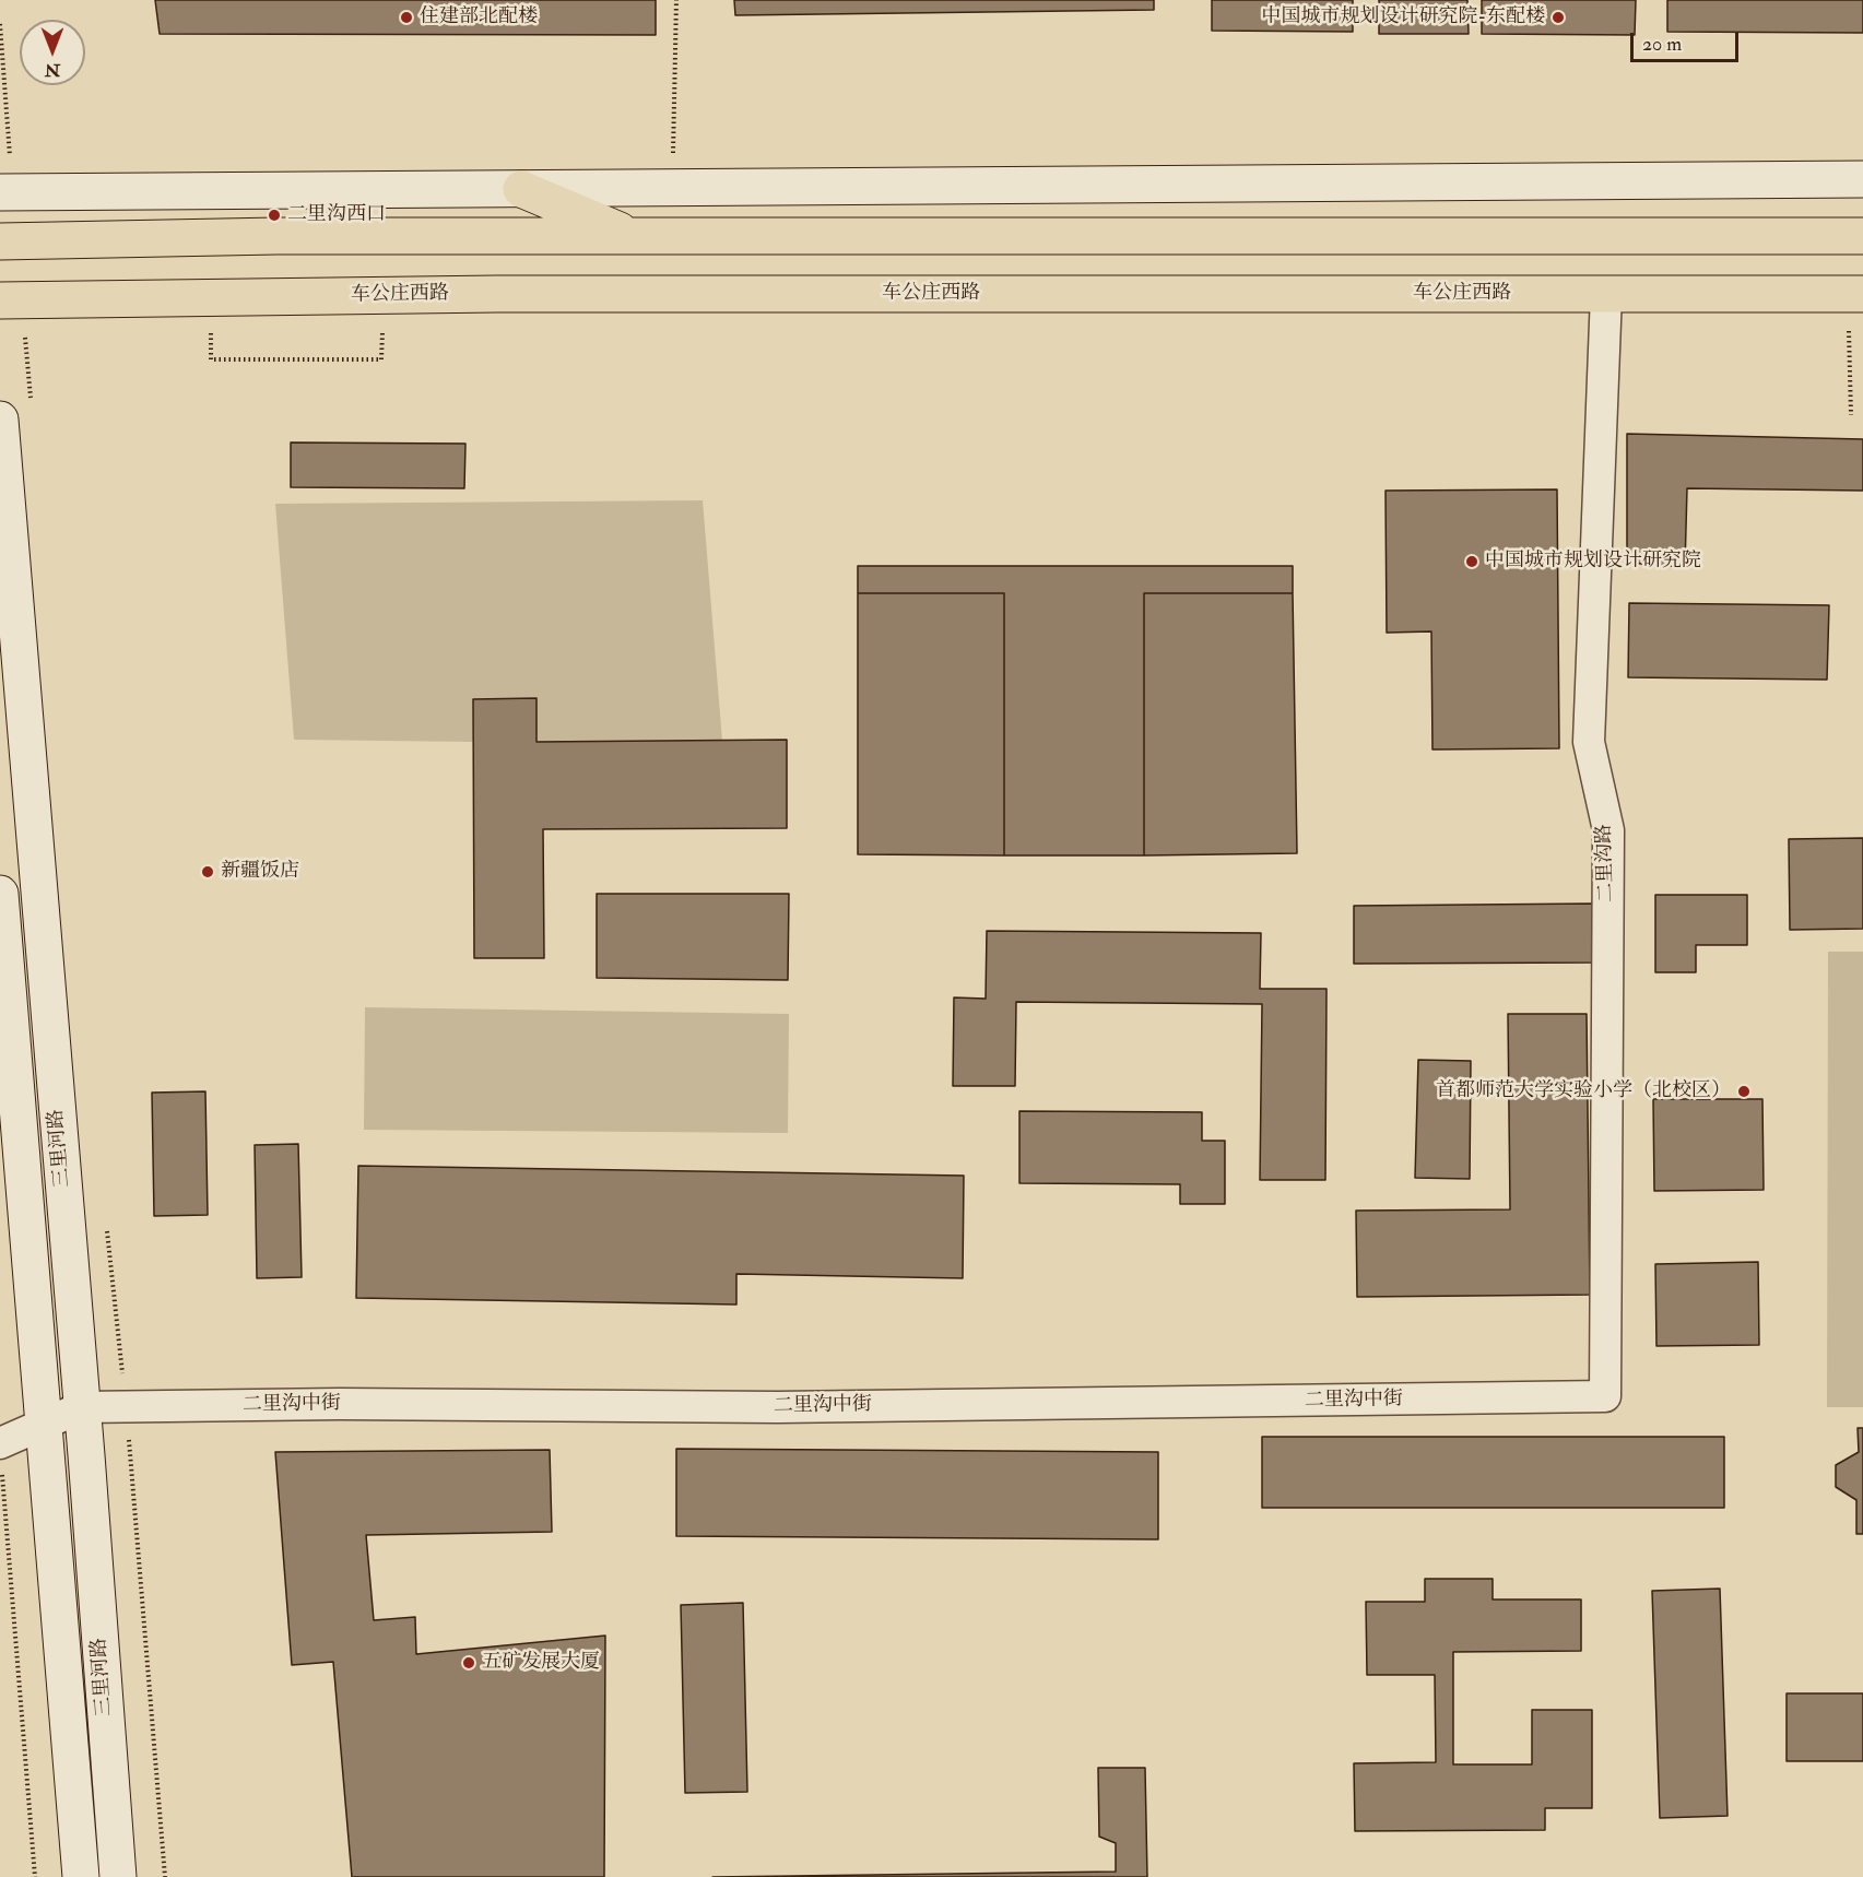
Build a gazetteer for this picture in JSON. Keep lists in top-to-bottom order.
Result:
{
  "streets": {
    "main road": ["车公庄西路", "三里河路"],
    "street": ["二里沟路", "二里沟中街"]
  },
  "crossings": [
    ["车公庄西路", "二里沟路"],
    ["二里沟路", "二里沟中街"],
    ["三里河路", "二里沟中街"]
  ],
  "places": [
    "住建部北配楼",
    "中国城市规划设计研究院-东配楼",
    "二里沟西口",
    "中国城市规划设计研究院",
    "新疆饭店",
    "首都师范大学实验小学（北校区）",
    "五矿发展大厦"
  ],
  "scale_bar": "20 m",
  "north": "bottom"
}
